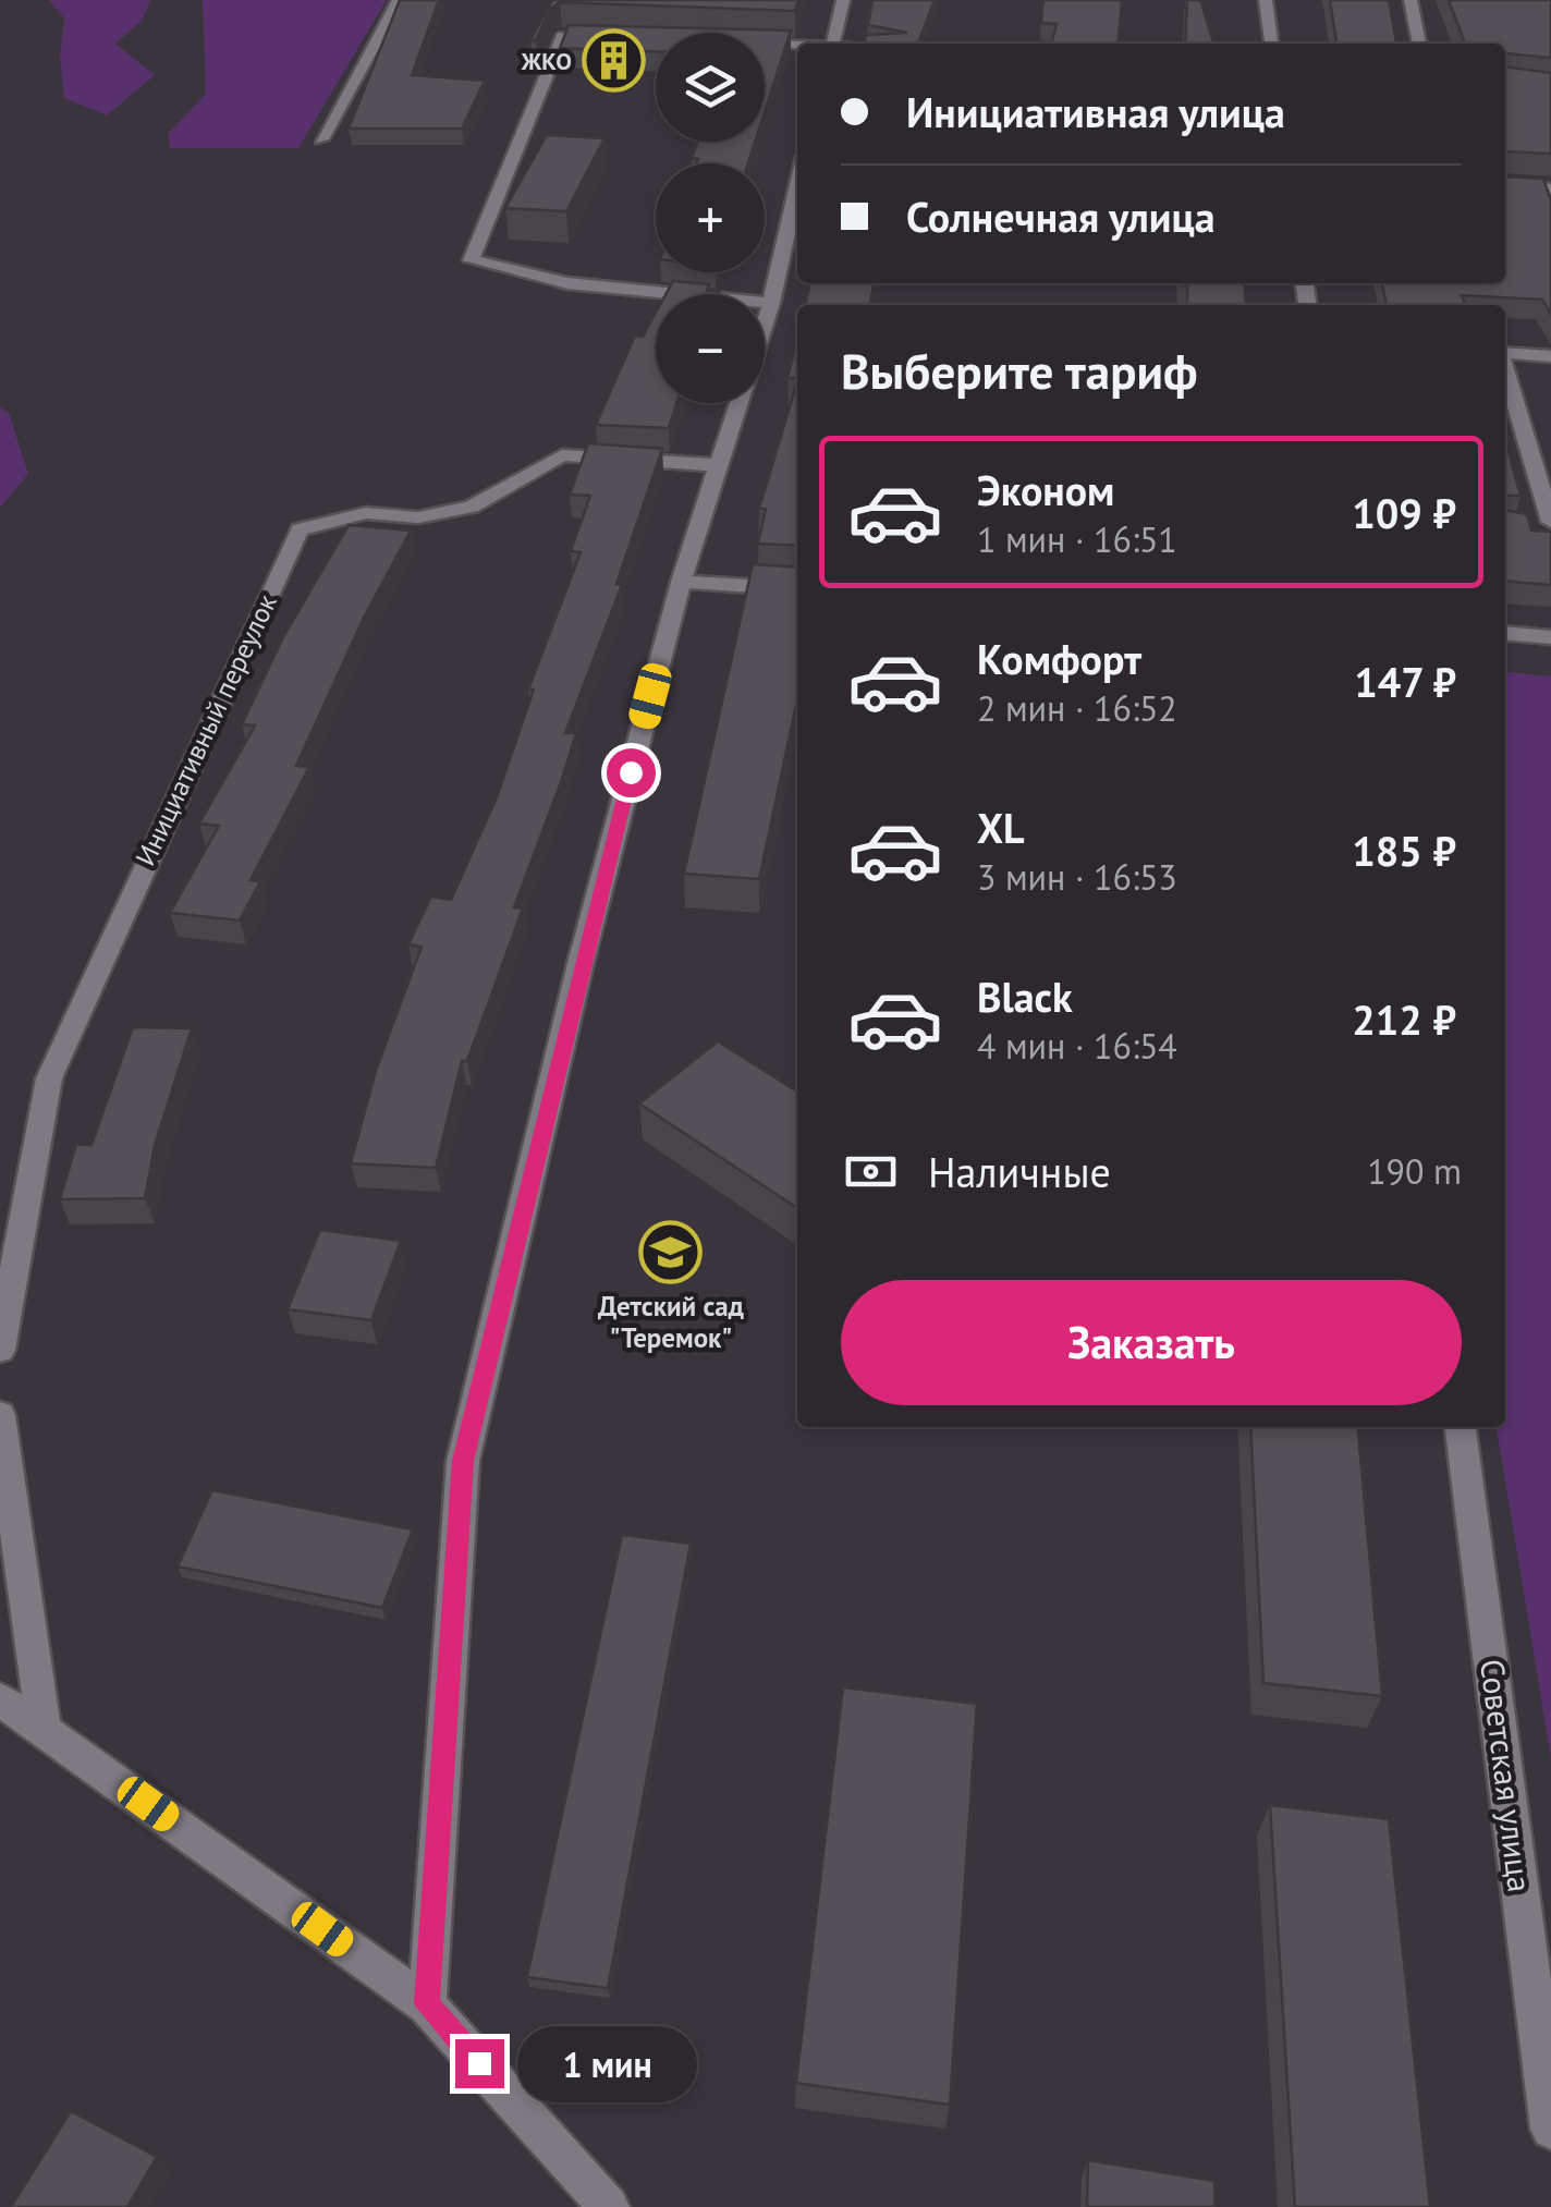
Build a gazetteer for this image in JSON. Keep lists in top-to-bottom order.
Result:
{
  "streets": {
    "street": ["Инициативный переулок", "Советская улица"]
  },
  "places": {
    "building": ["ЖКО"],
    "school or university": ["Детский сад \"Теремок\""]
  },
  "page": {
    "map_buttons": ["+", "−"],
    "banner": ["Инициативная улица", "Солнечная улица"],
    "heading": "Выберите тариф",
    "list": [
      {
        "name": "Эконом",
        "note": "1 мин · 16:51",
        "value": "109 ₽"
      },
      {
        "name": "Комфорт",
        "note": "2 мин · 16:52",
        "value": "147 ₽"
      },
      {
        "name": "XL",
        "note": "3 мин · 16:53",
        "value": "185 ₽"
      },
      {
        "name": "Black",
        "note": "4 мин · 16:54",
        "value": "212 ₽"
      }
    ],
    "pay": ["Наличные", "190 m"],
    "buttons": "Заказать",
    "bubble": "1 мин"
  }
}
